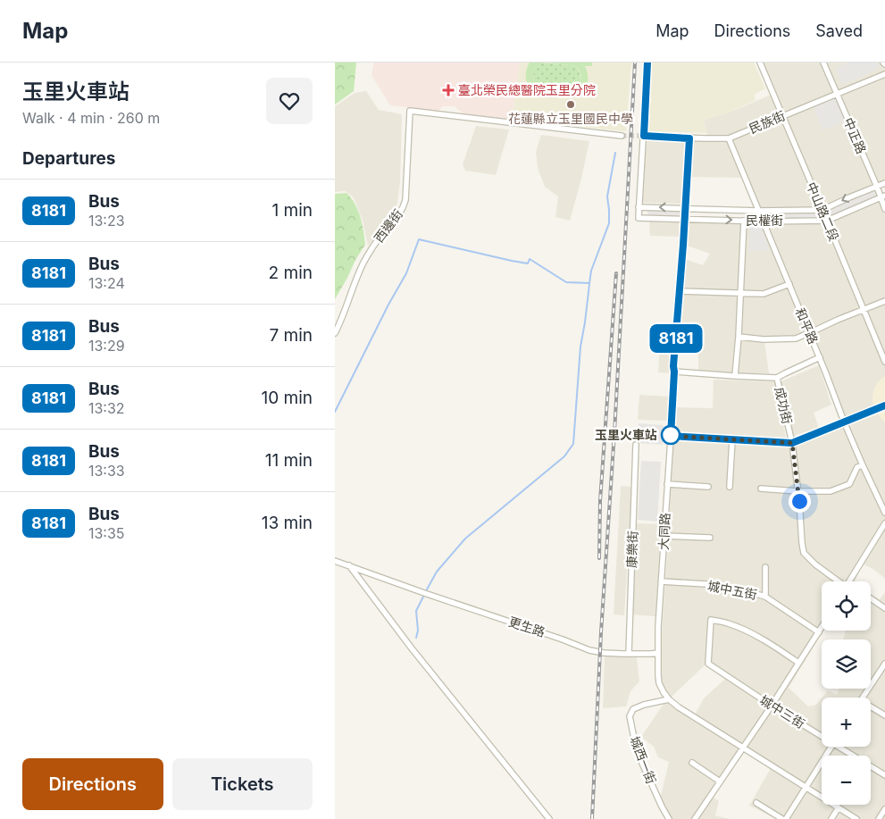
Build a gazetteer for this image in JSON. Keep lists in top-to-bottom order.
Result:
{
  "streets": {
    "street": [
      "民族街",
      "中正路",
      "中山路二段",
      "民權街",
      "西邊街",
      "和平路",
      "成功街",
      "大同路",
      "康樂街",
      "城中五街",
      "更生路",
      "城中三街",
      "城西一街"
    ]
  },
  "crossings": [
    ["民族街", "中正路"],
    ["民族街", "中山路二段"],
    ["民族街", "和平路"],
    ["民族街", "大同路"],
    ["中正路", "民權街"],
    ["中山路二段", "民權街"],
    ["民權街", "和平路"],
    ["民權街", "大同路"],
    ["大同路", "城中五街"],
    ["大同路", "更生路"],
    ["大同路", "城西一街"],
    ["康樂街", "更生路"]
  ],
  "places": {
    "health": ["臺北榮民總醫院玉里分院"],
    "other": ["花蓮縣立玉里國民中學", "玉里火車站"]
  },
  "lines": ["bus line 8181"],
  "page": {
    "header": "Map",
    "nav": ["Map", "Directions", "Saved"],
    "heading": [
      ["玉里火車站", "Walk · 4 min · 260 m"],
      "Departures"
    ],
    "on_map": "8181",
    "list": [
      {
        "mark": "8181",
        "name": "Bus",
        "note": "13:23",
        "value": "1 min"
      },
      {
        "mark": "8181",
        "name": "Bus",
        "note": "13:24",
        "value": "2 min"
      },
      {
        "mark": "8181",
        "name": "Bus",
        "note": "13:29",
        "value": "7 min"
      },
      {
        "mark": "8181",
        "name": "Bus",
        "note": "13:32",
        "value": "10 min"
      },
      {
        "mark": "8181",
        "name": "Bus",
        "note": "13:33",
        "value": "11 min"
      },
      {
        "mark": "8181",
        "name": "Bus",
        "note": "13:35",
        "value": "13 min"
      }
    ],
    "map_buttons": ["+", "−"],
    "buttons": ["Directions", "Tickets"]
  }
}
